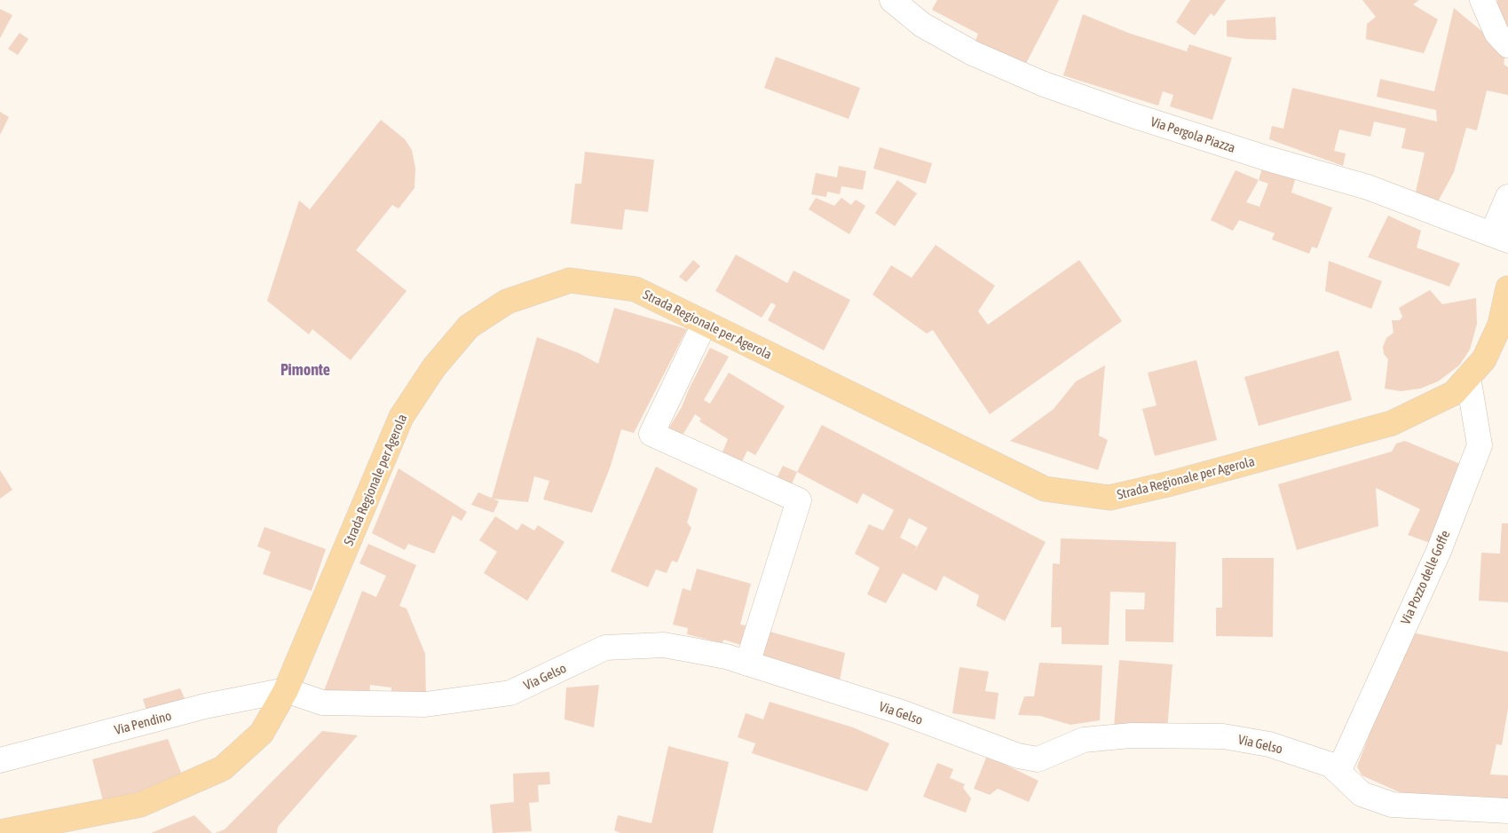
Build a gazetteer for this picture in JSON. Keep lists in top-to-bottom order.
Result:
{
  "streets": {
    "main road": ["Strada Regionale per Agerola"],
    "street": [
      "Via Pergola Piazza",
      "Via Pozzo delle Goffe",
      "Via Gelso",
      "Via Pendino"
    ]
  },
  "crossings": [
    ["Strada Regionale per Agerola", "Via Pozzo delle Goffe"],
    ["Strada Regionale per Agerola", "Via Gelso"],
    ["Strada Regionale per Agerola", "Via Pendino"],
    ["Via Pozzo delle Goffe", "Via Gelso"],
    ["Via Gelso", "Via Pendino"]
  ],
  "districts": ["Pimonte"]
}
